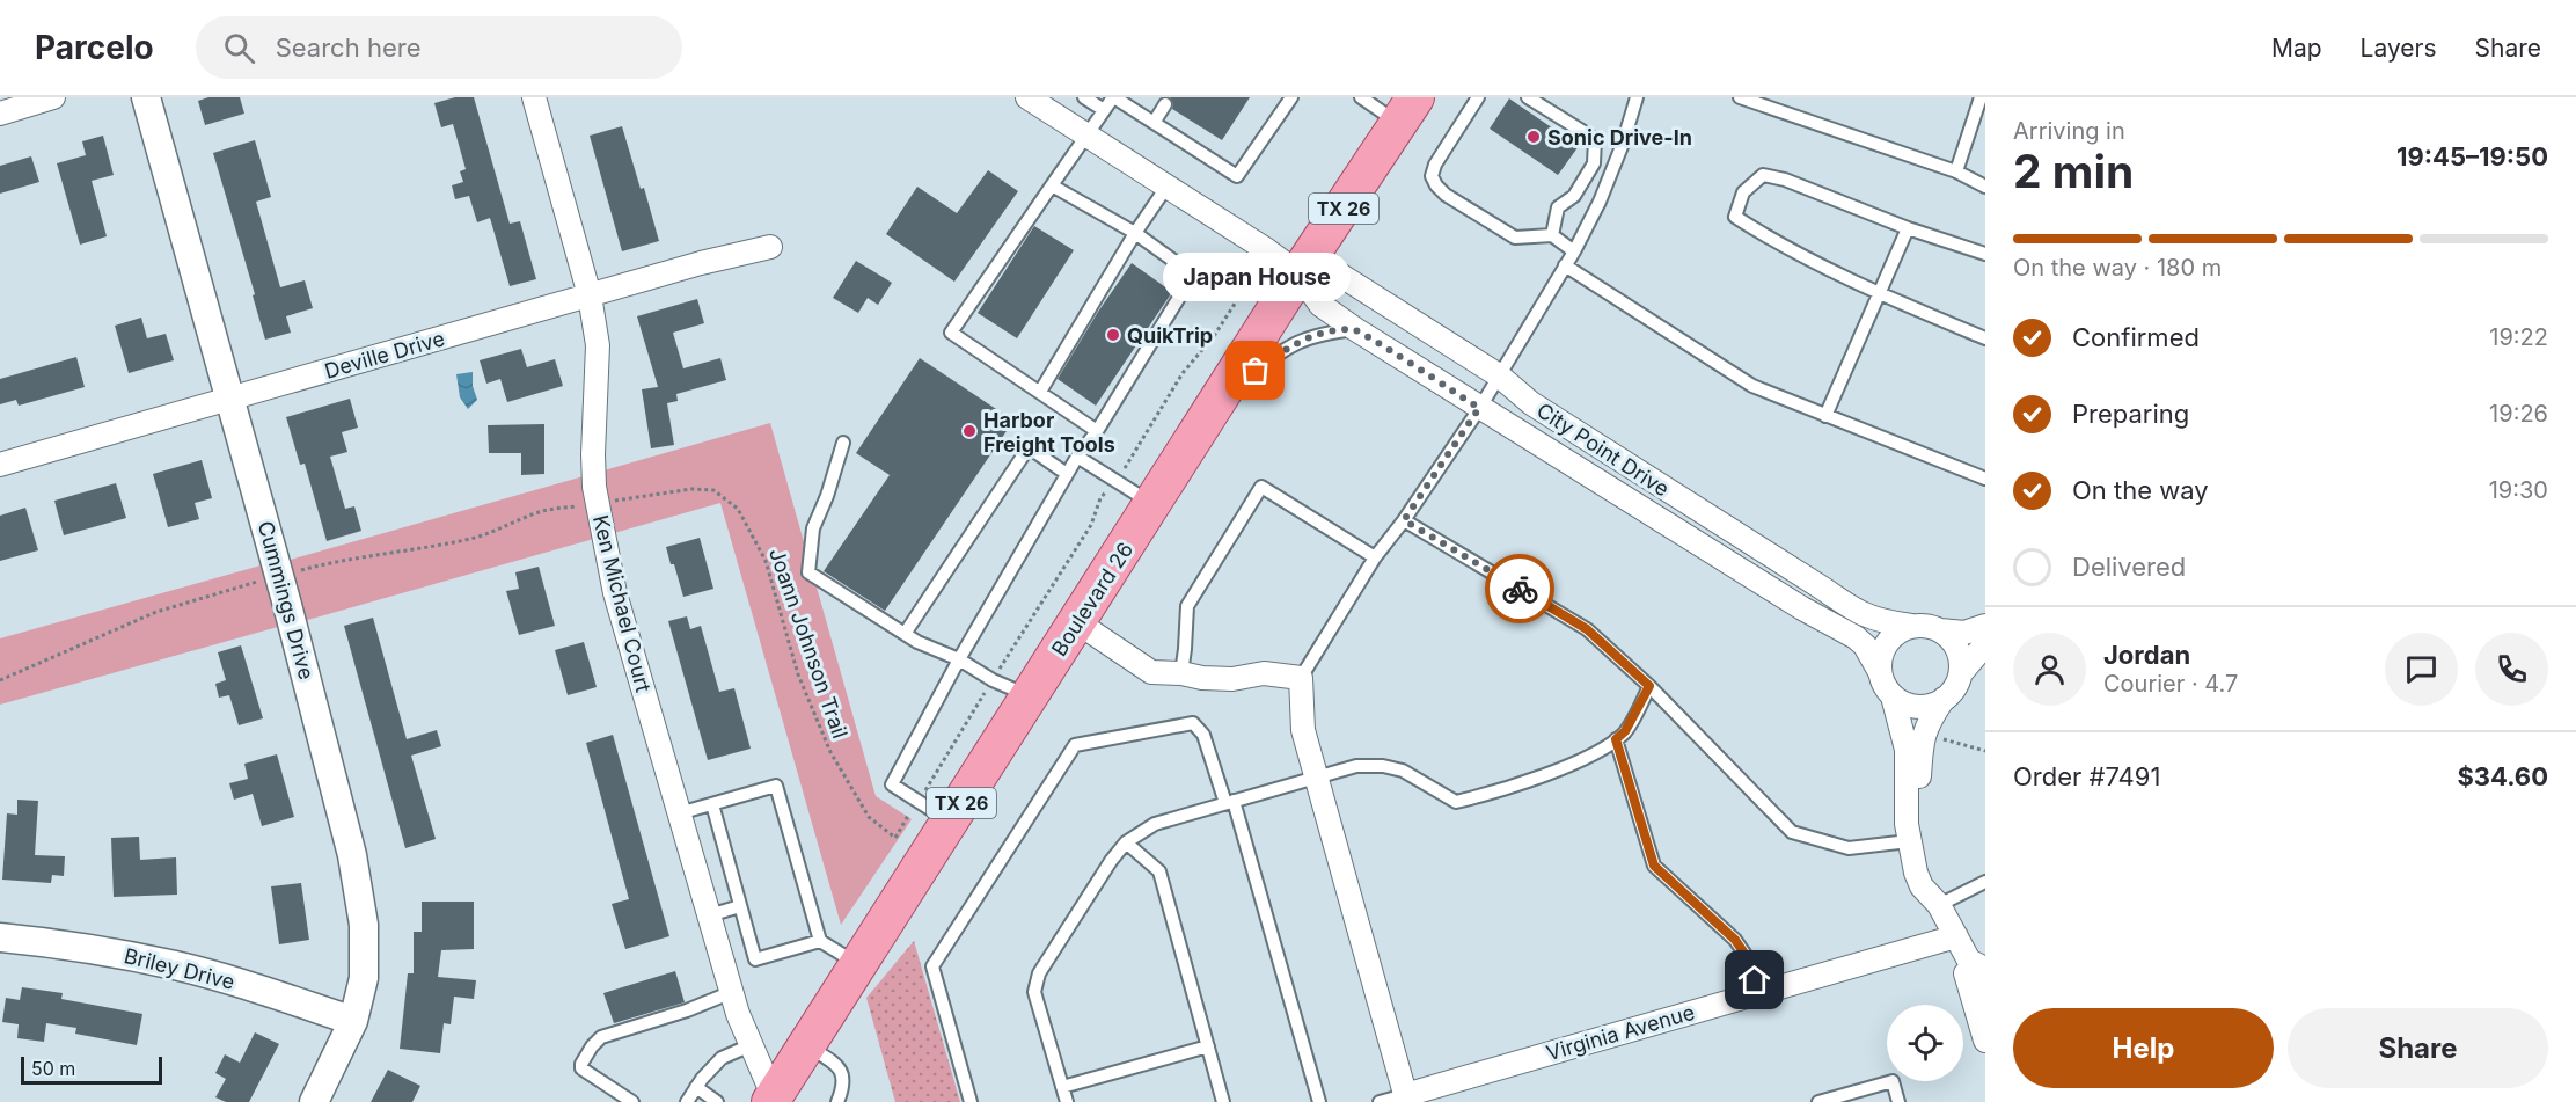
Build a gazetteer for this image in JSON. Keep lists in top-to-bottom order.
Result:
{
  "streets": {
    "main road": ["TX 26", "Boulevard 26"],
    "street": [
      "Deville Drive",
      "City Point Drive",
      "Cummings Drive",
      "Ken Michael Court",
      "Briley Drive",
      "Virginia Avenue"
    ],
    "path": ["Joann Johnson Trail"]
  },
  "crossings": [
    ["Deville Drive", "Cummings Drive"],
    ["Deville Drive", "Ken Michael Court"],
    ["City Point Drive", "Boulevard 26"],
    ["Boulevard 26", "Ken Michael Court"],
    ["Cummings Drive", "Briley Drive"]
  ],
  "places": [
    "Sonic Drive-In",
    "QuikTrip",
    "Japan House",
    "Harbor Freight Tools"
  ],
  "scale_bar": "50 m",
  "page": {
    "header": "Parcelo",
    "search": "Search here",
    "nav": ["Map", "Layers", "Share"],
    "heading": ["2 min", "Arriving in", "19:45–19:50"],
    "panel": [
      "Jordan",
      "Courier · 4.7",
      "Order #7491",
      "$34.60"
    ],
    "bar": "On the way · 180 m",
    "bubble": "Japan House",
    "list": [
      ["Confirmed", "19:22"],
      ["Preparing", "19:26"],
      ["On the way", "19:30"],
      "Delivered"
    ],
    "buttons": ["Help", "Share"],
    "scale": "50 m"
  }
}
